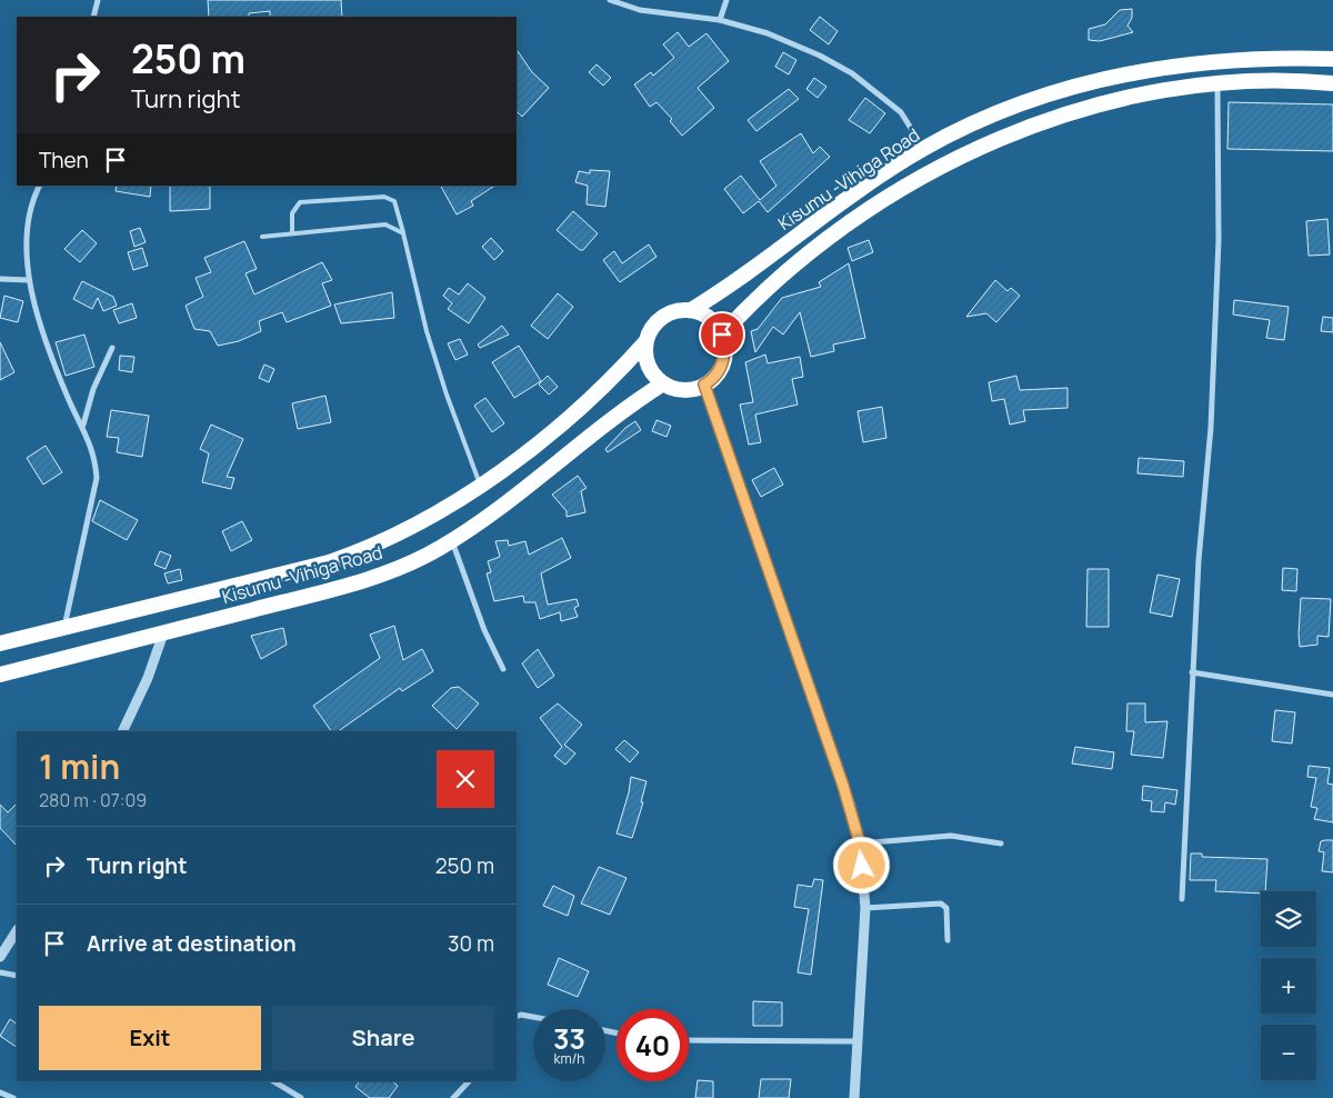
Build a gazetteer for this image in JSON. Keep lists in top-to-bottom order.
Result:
{
  "streets": {
    "highway": ["Kisumu -Vihiga Road"]
  },
  "page": {
    "turn": ["250 m", "Turn right"],
    "then": "Then",
    "heading": ["1 min", "280 m · 07:09"],
    "list": [
      {
        "name": "Turn right",
        "value": "250 m"
      },
      {
        "name": "Arrive at destination",
        "value": "30 m"
      }
    ],
    "map_buttons": ["+", "−"],
    "buttons": ["Exit", "Share"],
    "speed": "33 km/h",
    "limit": "40"
  }
}
